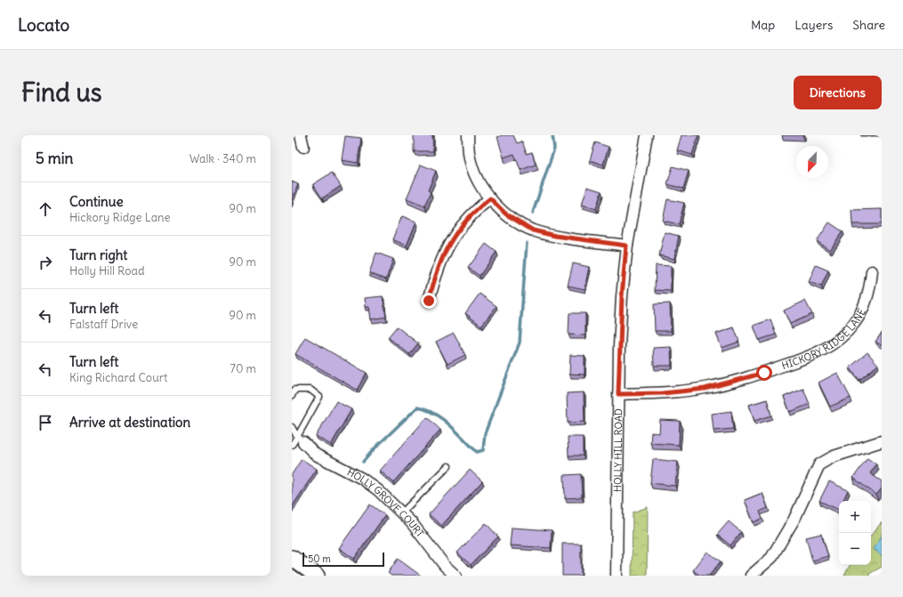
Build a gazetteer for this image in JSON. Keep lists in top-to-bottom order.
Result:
{
  "streets": {
    "street": ["HICKORY RIDGE LANE", "HOLLY HILL ROAD", "HOLLY GROVE COURT"]
  },
  "crossings": [
    ["HICKORY RIDGE LANE", "HOLLY HILL ROAD"]
  ],
  "scale_bar": "50 m",
  "north": "bottom left",
  "page": {
    "header": "Locato",
    "nav": ["Map", "Layers", "Share"],
    "buttons": "Directions",
    "title": "Find us",
    "heading": ["5 min", "Walk · 340 m"],
    "list": [
      ["Continue", "Hickory Ridge Lane", "90 m"],
      ["Turn right", "Holly Hill Road", "90 m"],
      ["Turn left", "Falstaff Drive", "90 m"],
      ["Turn left", "King Richard Court", "70 m"],
      "Arrive at destination"
    ],
    "map_buttons": ["+", "−"],
    "scale": "50 m"
  }
}
